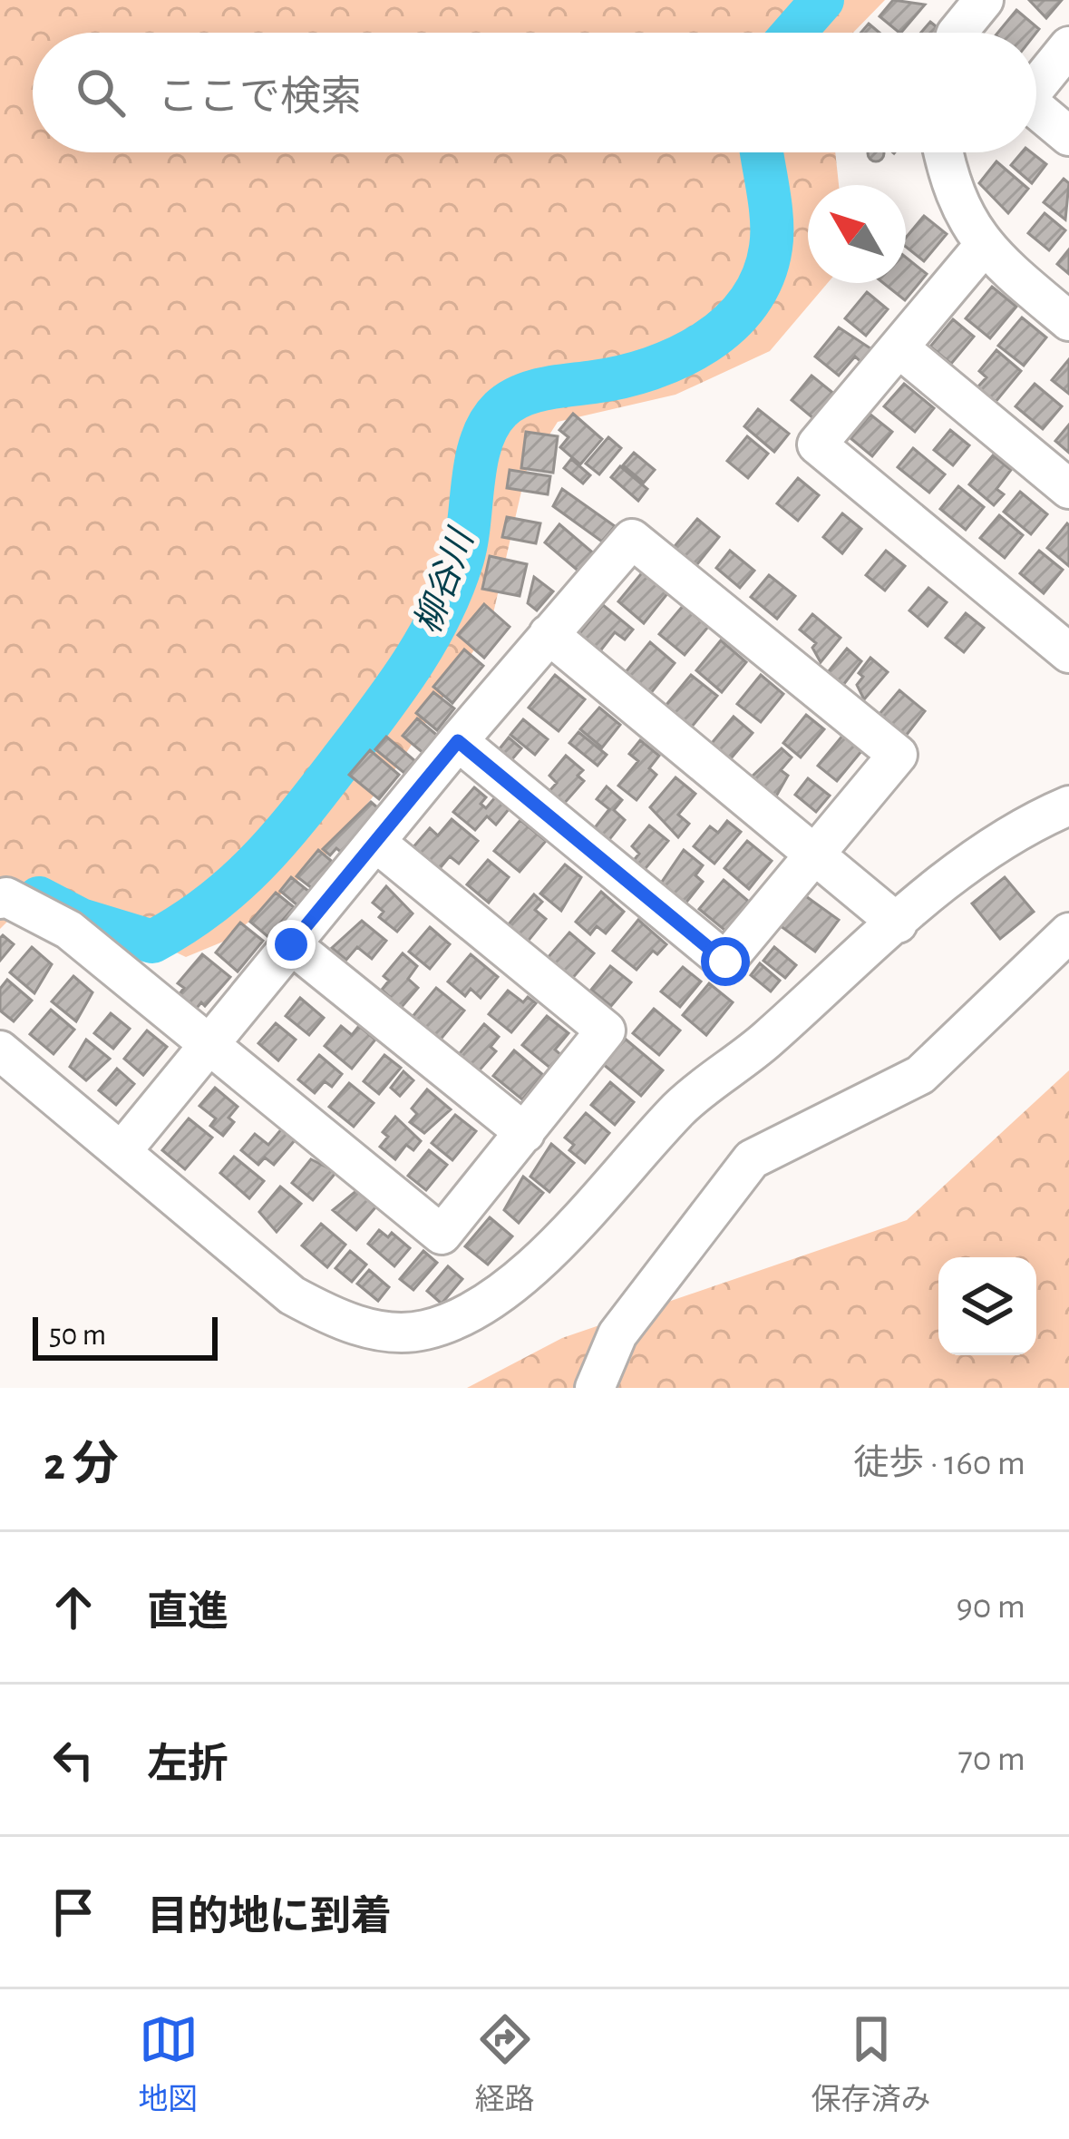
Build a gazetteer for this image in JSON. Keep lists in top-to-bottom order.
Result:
{
  "water": ["柳谷川"],
  "scale_bar": "50 m",
  "north": "top left",
  "page": {
    "search": "ここで検索",
    "scale": "50 m",
    "heading": ["2 分", "徒歩 · 160 m"],
    "list": [
      ["直進", "90 m"],
      ["左折", "70 m"],
      "目的地に到着"
    ],
    "nav": ["地図", "経路", "保存済み"]
  }
}
